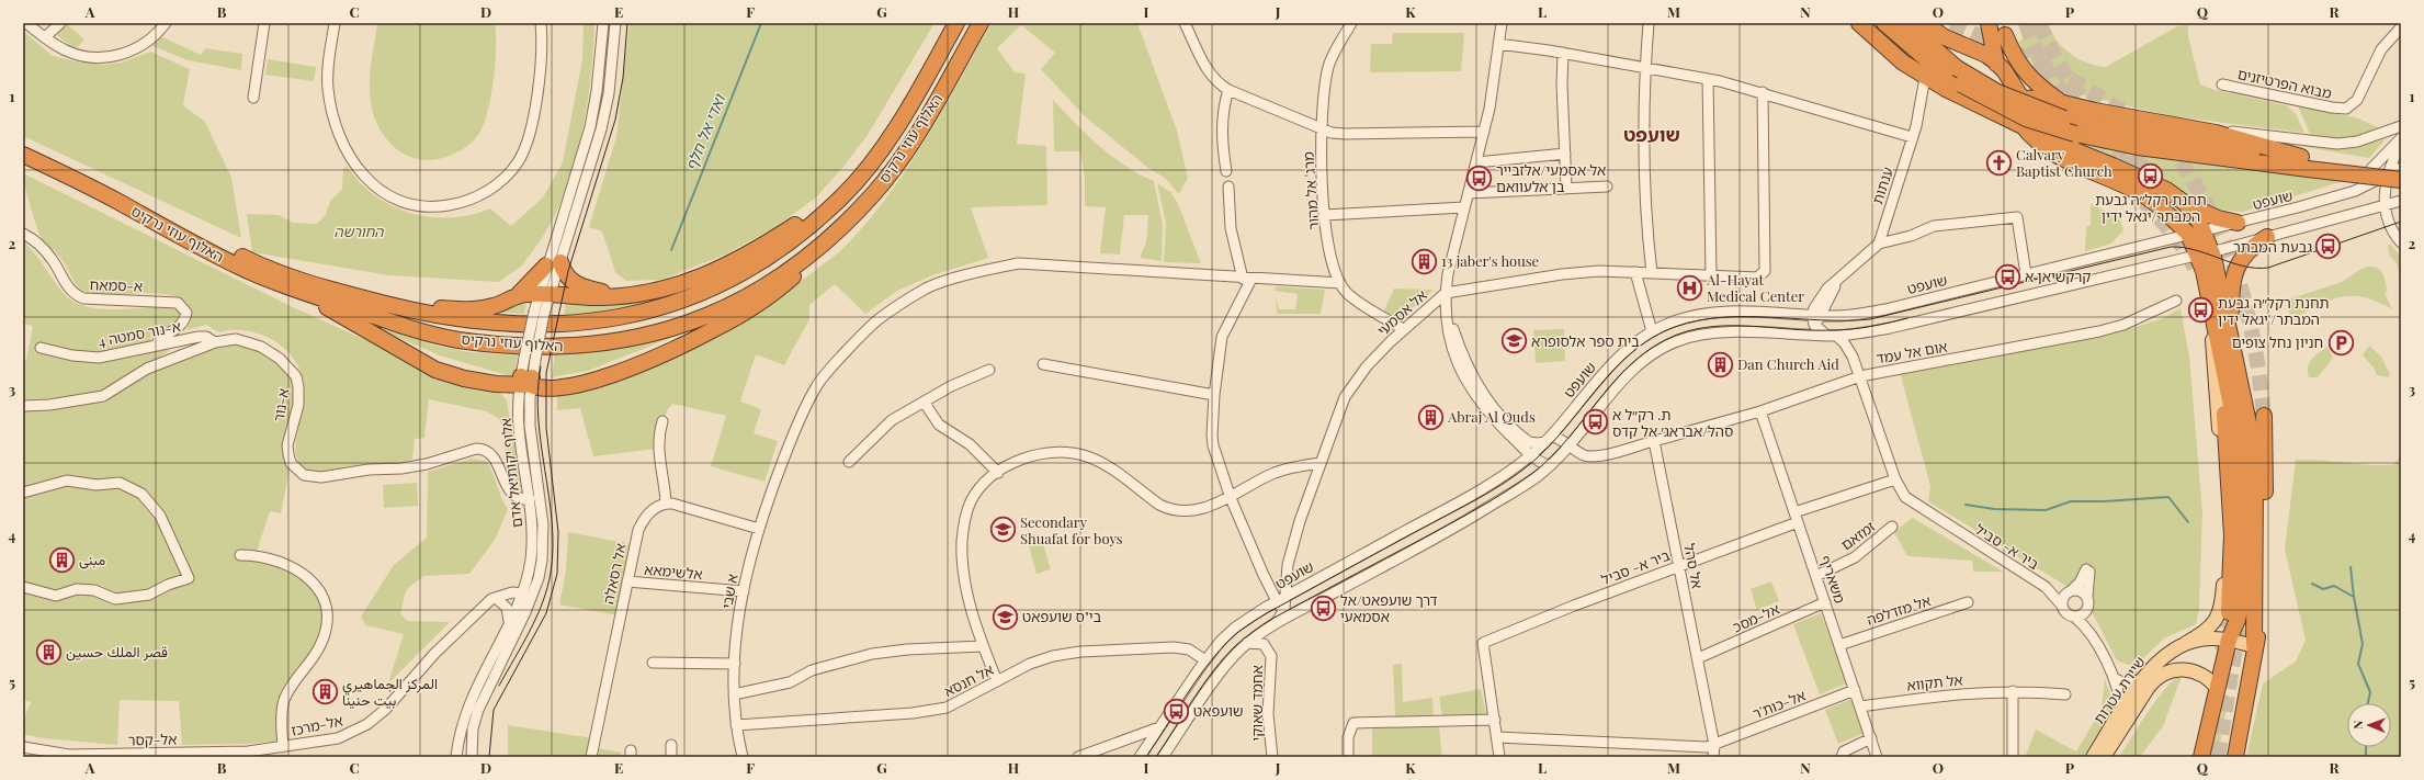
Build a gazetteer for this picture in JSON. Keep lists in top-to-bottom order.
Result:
{
  "streets": {
    "highway": ["האלוף עוזי נרקיס"],
    "main road": ["שיירת עטרות"],
    "street": [
      "מבוא הפרטיזנים",
      "ענתות",
      "מרג' אל מהור",
      "שועפט",
      "א-סמאח",
      "אל אסמעי",
      "א-נור סמטה 4",
      "אום אל עמד",
      "א-נור",
      "אלוף יקותיאל אדם",
      "זמזאם",
      "ביר א- סביל",
      "אל סהל",
      "אלשימאא",
      "אל רסאלה",
      "משאריף",
      "א שבי",
      "אל מזדלפה",
      "אל-מסכ",
      "אל חנסא",
      "אל תקווא",
      "אחמד שאוקי",
      "אל-כות'ר",
      "אל-מרכז",
      "אל-קסר"
    ]
  },
  "crossings": [
    ["מרג' אל מהור", "אל אסמעי"],
    ["מרג' אל מהור", "א שבי"],
    ["שועפט", "אל אסמעי"],
    ["שועפט", "אל חנסא"],
    ["א-סמאח", "א-נור סמטה 4"],
    ["א-נור סמטה 4", "א-נור"],
    ["אום אל עמד", "ביר א- סביל"],
    ["אום אל עמד", "אל סהל"],
    ["אום אל עמד", "משאריף"],
    ["א-נור", "אלוף יקותיאל אדם"],
    ["אלוף יקותיאל אדם", "אל-מרכז"],
    ["זמזאם", "משאריף"],
    ["ביר א- סביל", "אל סהל"],
    ["ביר א- סביל", "משאריף"],
    ["אל סהל", "אל-מסכ"],
    ["אל סהל", "אל-כות'ר"],
    ["אלשימאא", "אל רסאלה"],
    ["אלשימאא", "א שבי"],
    ["משאריף", "אל מזדלפה"],
    ["משאריף", "אל-מסכ"],
    ["משאריף", "אל תקווא"],
    ["משאריף", "אל-כות'ר"],
    ["א שבי", "אל חנסא"],
    ["אל-מרכז", "אל-קסר"]
  ],
  "districts": ["שועפט"],
  "water": ["ואדי אל חלף"],
  "parks": ["החורשה"],
  "places": {
    "church": ["Calvary Baptist Church"],
    "bus stop": [
      "תחנת רקל״ה גבעת המבתר/יגאל ידין",
      "אל אסמעי/אלזבייר בן אלעוואם",
      "גבעת המבתר",
      "קרקשיאן א",
      "תחנת רקל״ה גבעת המבתר/'יגאל ידין",
      "ת. רק״ל א סהל/אבראג׳ אל קדס",
      "דרך שועפאט/אל אסמאעי",
      "שועפאט"
    ],
    "building": [
      "13 jaber's house",
      "Dan Church Aid",
      "Abraj Al Quds",
      "مبنى",
      "قصر الملك حسين",
      "المركز الجماهيري بيت حنينا"
    ],
    "hospital": ["Al-Hayat Medical Center"],
    "school or university": ["בית ספר אלסופרא", "Secondary Shuafat for boys", "בי\"ס שועפאט"],
    "parking": ["חניון נחל צופים"]
  },
  "north": "left",
  "grid": {
    "columns": [
      "A",
      "B",
      "C",
      "D",
      "E",
      "F",
      "G",
      "H",
      "I",
      "J",
      "K",
      "L",
      "M",
      "N",
      "O",
      "P",
      "Q",
      "R"
    ],
    "rows": [
      "1",
      "2",
      "3",
      "4",
      "5"
    ]
  }
}
